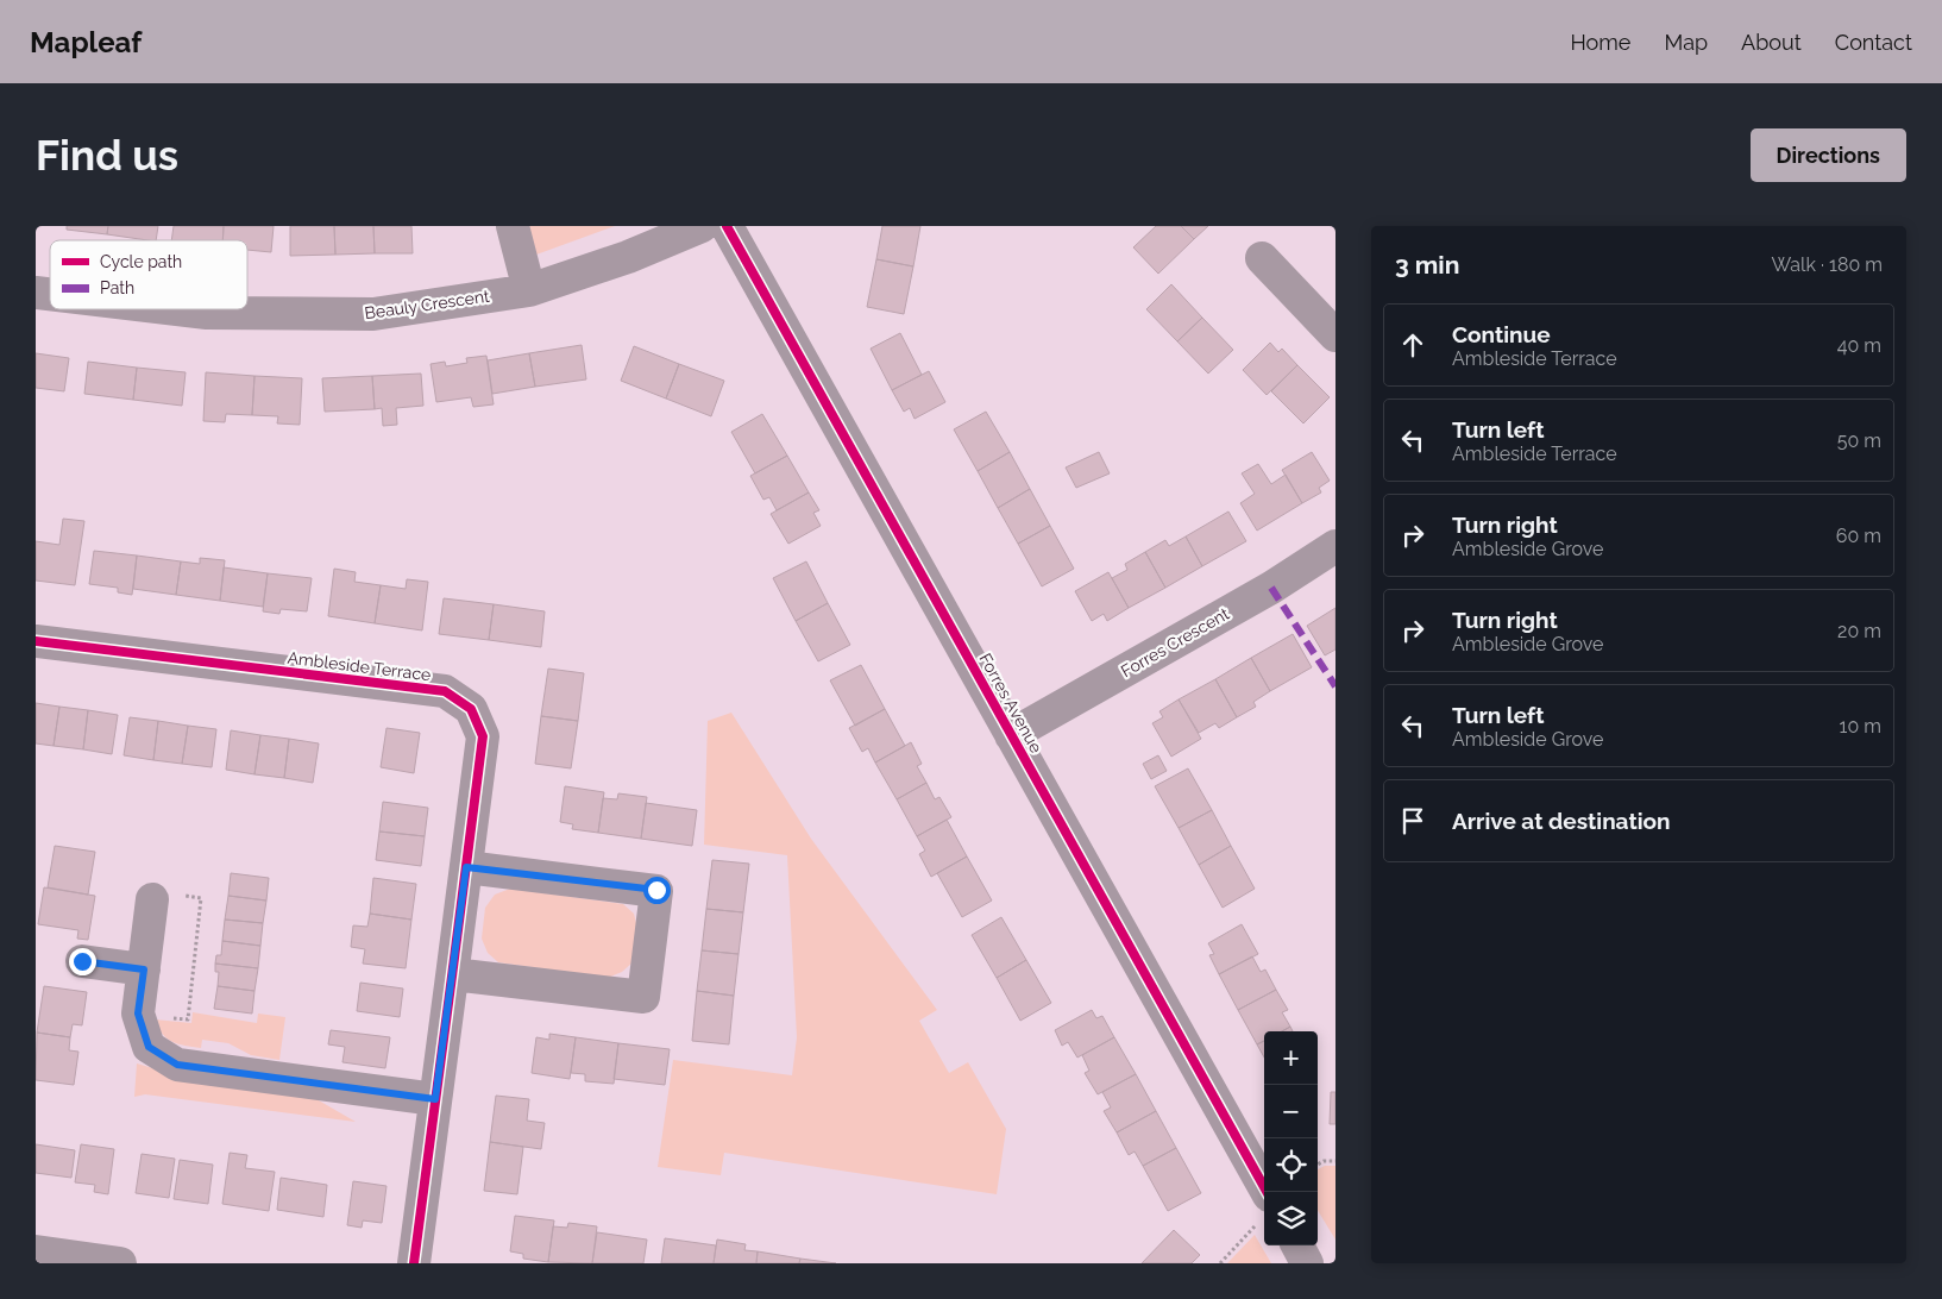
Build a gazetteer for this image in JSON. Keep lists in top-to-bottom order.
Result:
{
  "streets": {
    "street": [
      "Beauly Crescent",
      "Forres Crescent",
      "Ambleside Terrace",
      "Forres Avenue"
    ]
  },
  "crossings": [
    ["Forres Crescent", "Forres Avenue"]
  ],
  "legend": ["Cycle path", "Path"],
  "page": {
    "header": "Mapleaf",
    "nav": [
      "Home",
      "Map",
      "About",
      "Contact"
    ],
    "buttons": "Directions",
    "title": "Find us",
    "heading": ["3 min", "Walk · 180 m"],
    "list": [
      ["Continue", "Ambleside Terrace", "40 m"],
      ["Turn left", "Ambleside Terrace", "50 m"],
      ["Turn right", "Ambleside Grove", "60 m"],
      ["Turn right", "Ambleside Grove", "20 m"],
      ["Turn left", "Ambleside Grove", "10 m"],
      "Arrive at destination"
    ],
    "map_buttons": ["+", "−"]
  }
}
